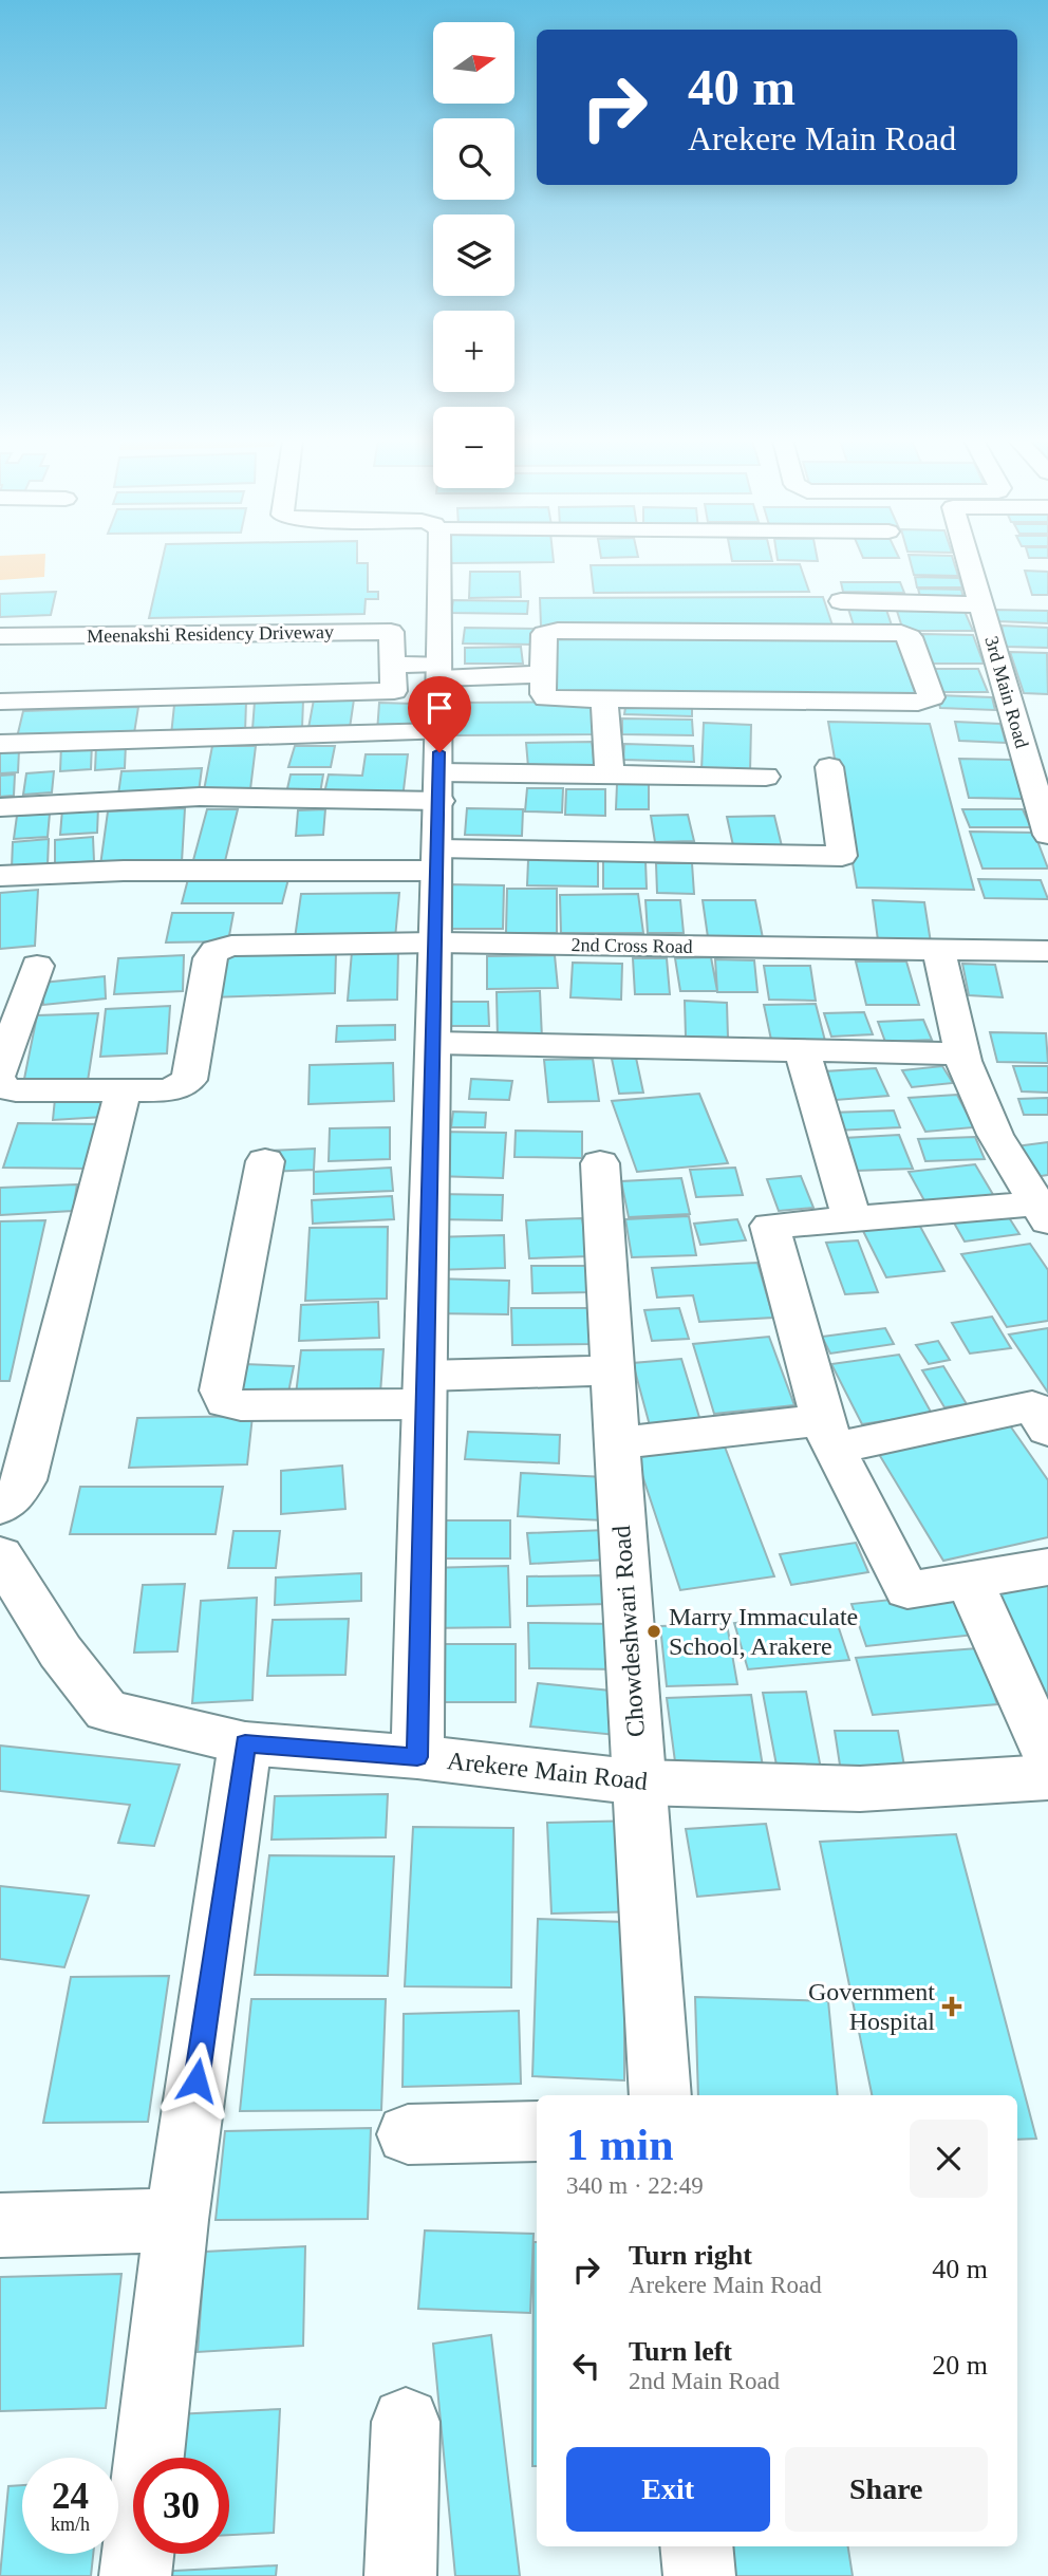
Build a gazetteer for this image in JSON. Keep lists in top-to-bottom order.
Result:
{
  "streets": {
    "street": [
      "Meenakshi Residency Driveway",
      "3rd Main Road",
      "2nd Cross Road",
      "Chowdeshwari Road",
      "Arekere Main Road"
    ]
  },
  "crossings": [
    ["Chowdeshwari Road", "Arekere Main Road"]
  ],
  "places": {
    "other": ["Marry Immaculate School, Arakere"],
    "health": ["Government Hospital"]
  },
  "north": "right",
  "page": {
    "map_buttons": ["+", "−"],
    "turn": ["40 m", "Arekere Main Road"],
    "heading": ["1 min", "340 m · 22:49"],
    "list": [
      {
        "name": "Turn right",
        "note": "Arekere Main Road",
        "value": "40 m"
      },
      {
        "name": "Turn left",
        "note": "2nd Main Road",
        "value": "20 m"
      }
    ],
    "buttons": ["Exit", "Share"],
    "speed": "24 km/h",
    "limit": "30"
  }
}
